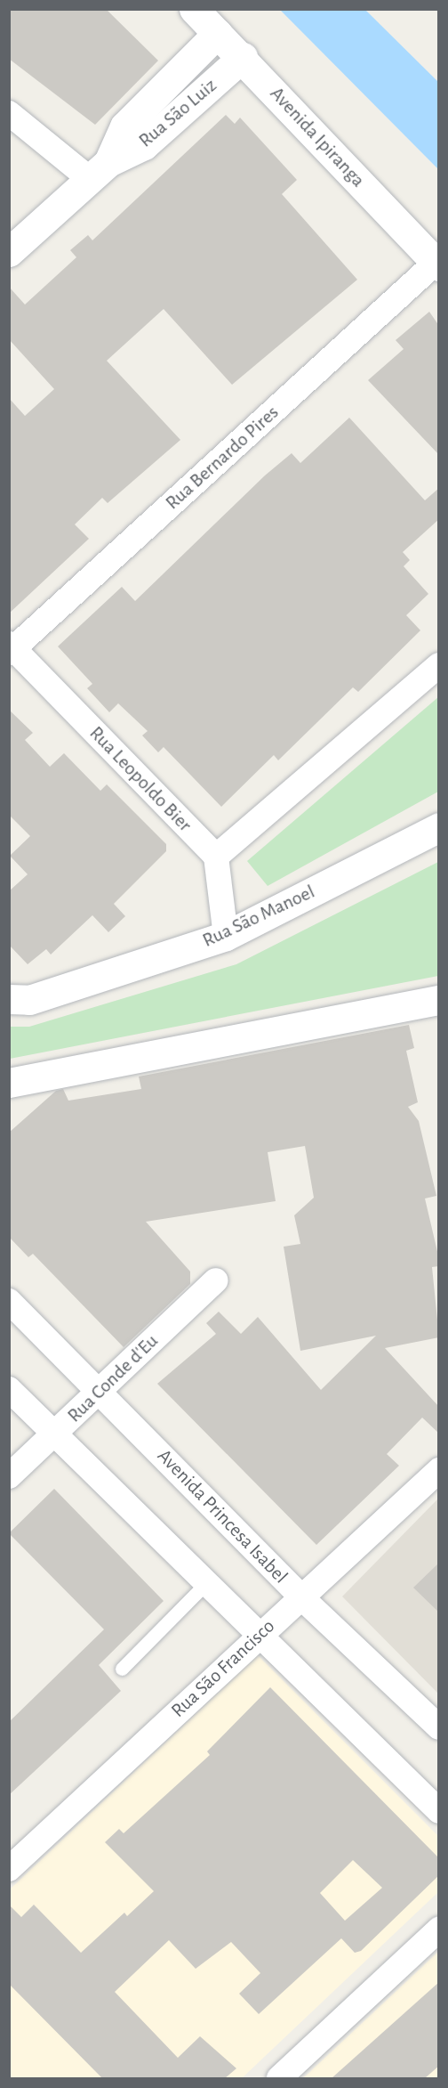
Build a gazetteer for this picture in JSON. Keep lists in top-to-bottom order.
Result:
{
  "streets": {
    "main road": ["Rua São Luiz", "Avenida Ipiranga", "Rua São Manoel"],
    "street": [
      "Rua Bernardo Pires",
      "Rua Leopoldo Bier",
      "Rua Conde d'Eu",
      "Avenida Princesa Isabel",
      "Rua São Francisco"
    ]
  },
  "crossings": [
    ["Rua São Luiz", "Avenida Ipiranga"],
    ["Avenida Ipiranga", "Rua Bernardo Pires"],
    ["Rua Bernardo Pires", "Rua Leopoldo Bier"],
    ["Rua Conde d'Eu", "Avenida Princesa Isabel"],
    ["Avenida Princesa Isabel", "Rua São Francisco"]
  ]
}
